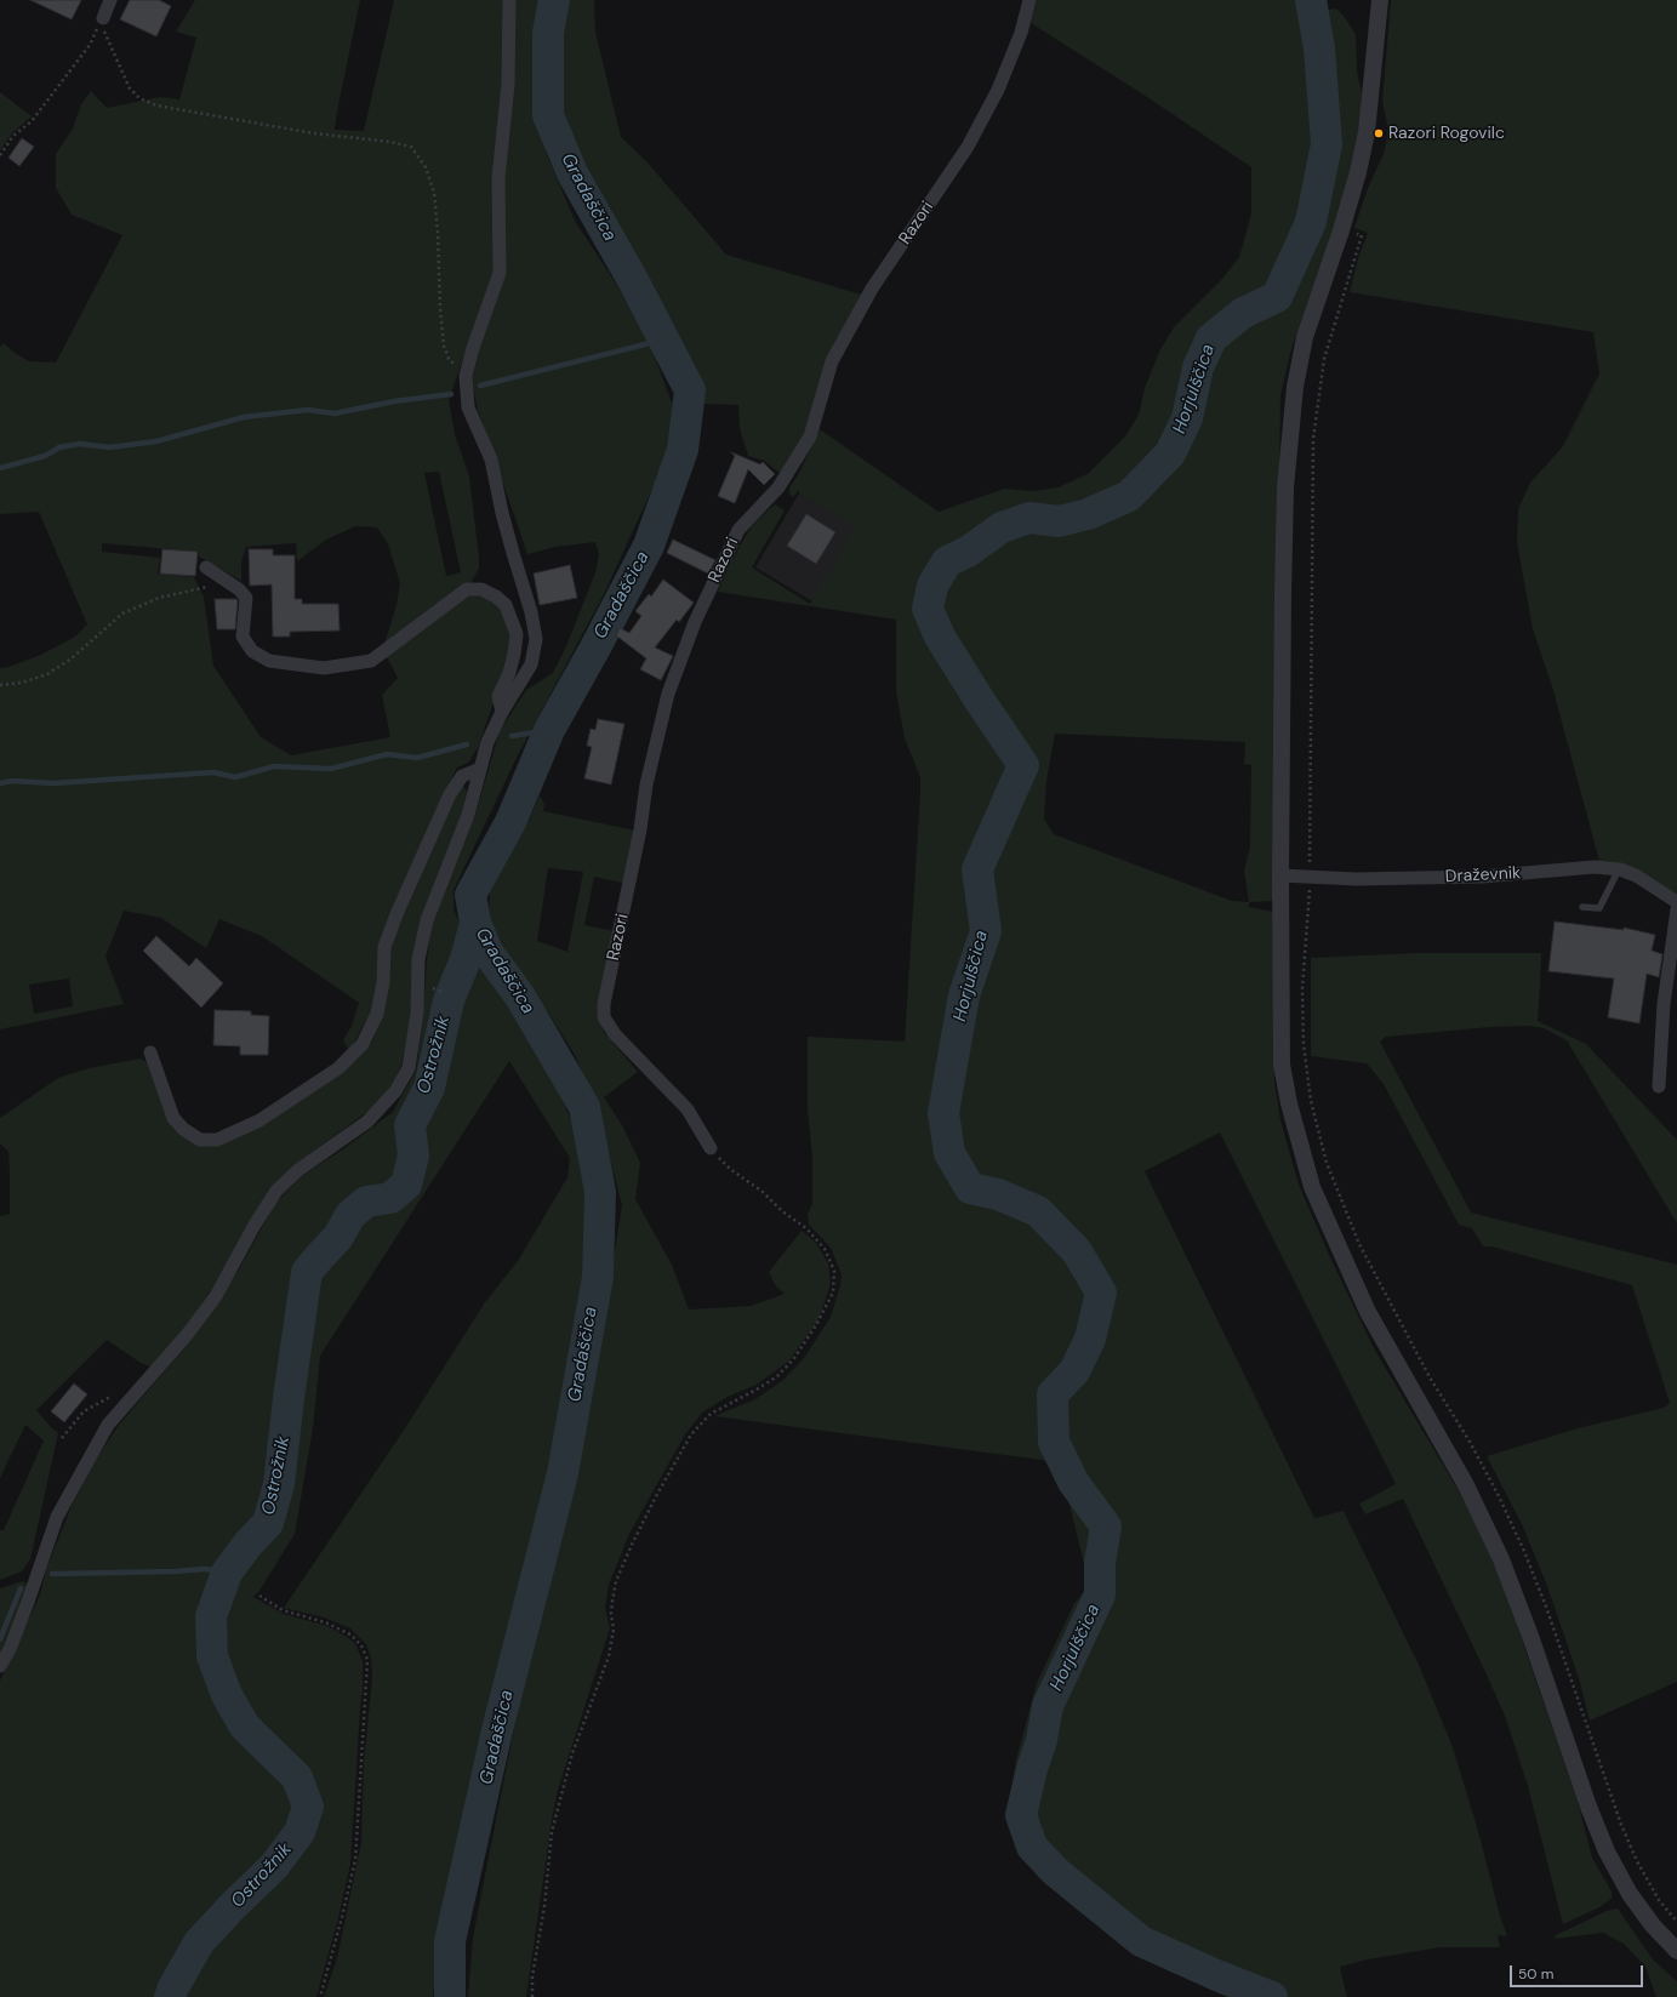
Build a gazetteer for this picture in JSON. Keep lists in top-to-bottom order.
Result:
{
  "streets": {
    "street": ["Razori", "Draževnik"]
  },
  "water": ["Gradaščica", "Horjulščica", "Ostrožnik"],
  "places": ["Razori Rogovilc"],
  "scale_bar": "50 m"
}
